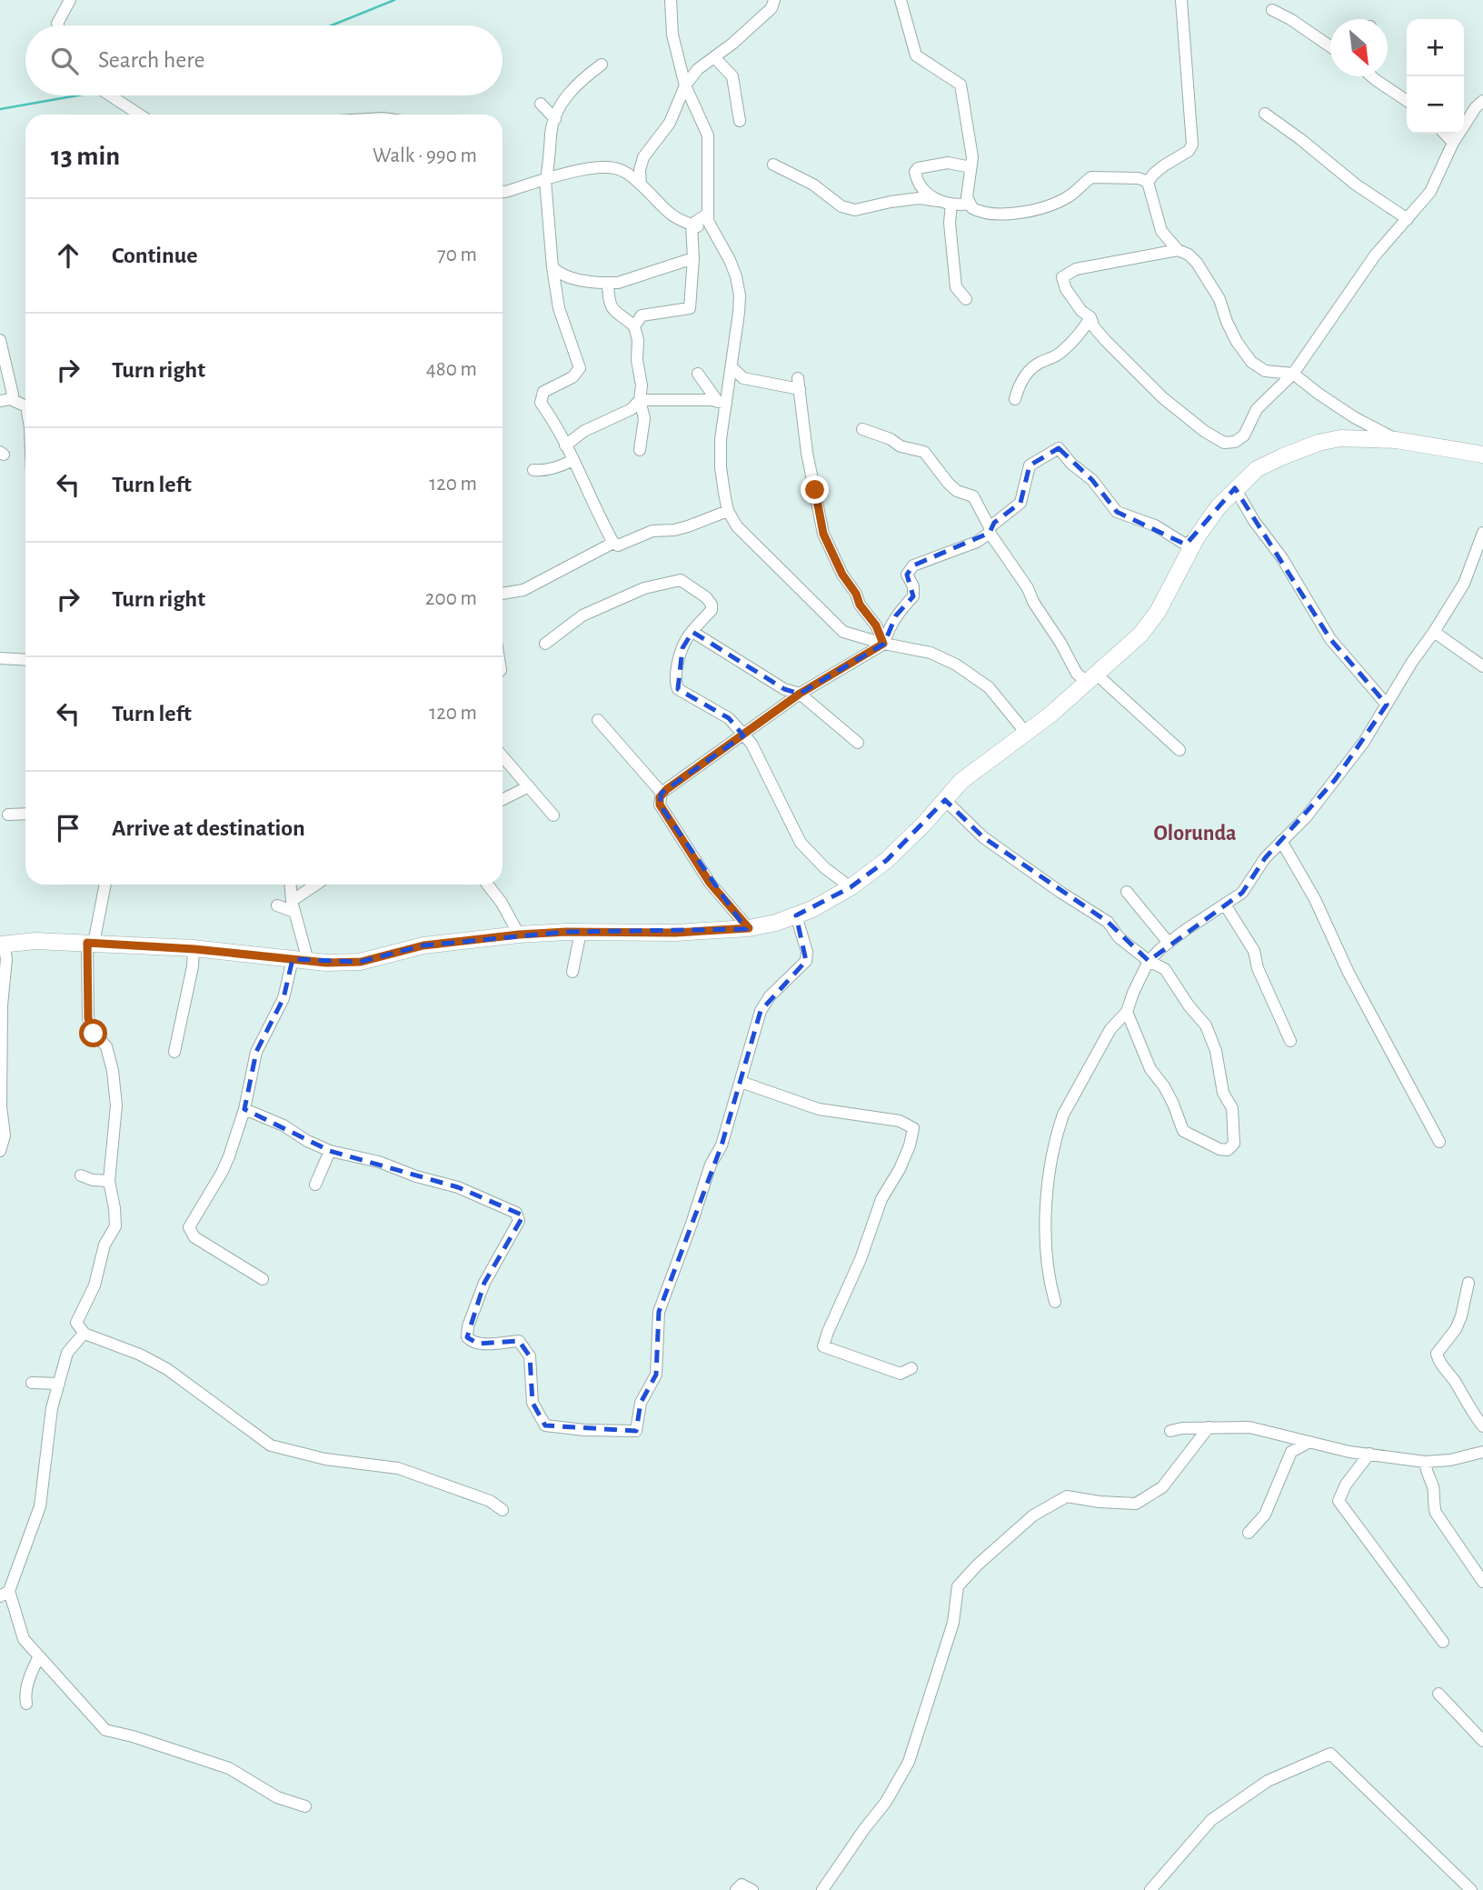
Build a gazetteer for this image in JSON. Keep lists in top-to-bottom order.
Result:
{
  "districts": ["Olorunda"],
  "north": "bottom right",
  "page": {
    "map_buttons": ["+", "−"],
    "search": "Search here",
    "heading": ["13 min", "Walk · 990 m"],
    "list": [
      ["Continue", "70 m"],
      ["Turn right", "480 m"],
      ["Turn left", "120 m"],
      ["Turn right", "200 m"],
      ["Turn left", "120 m"],
      "Arrive at destination"
    ]
  }
}
